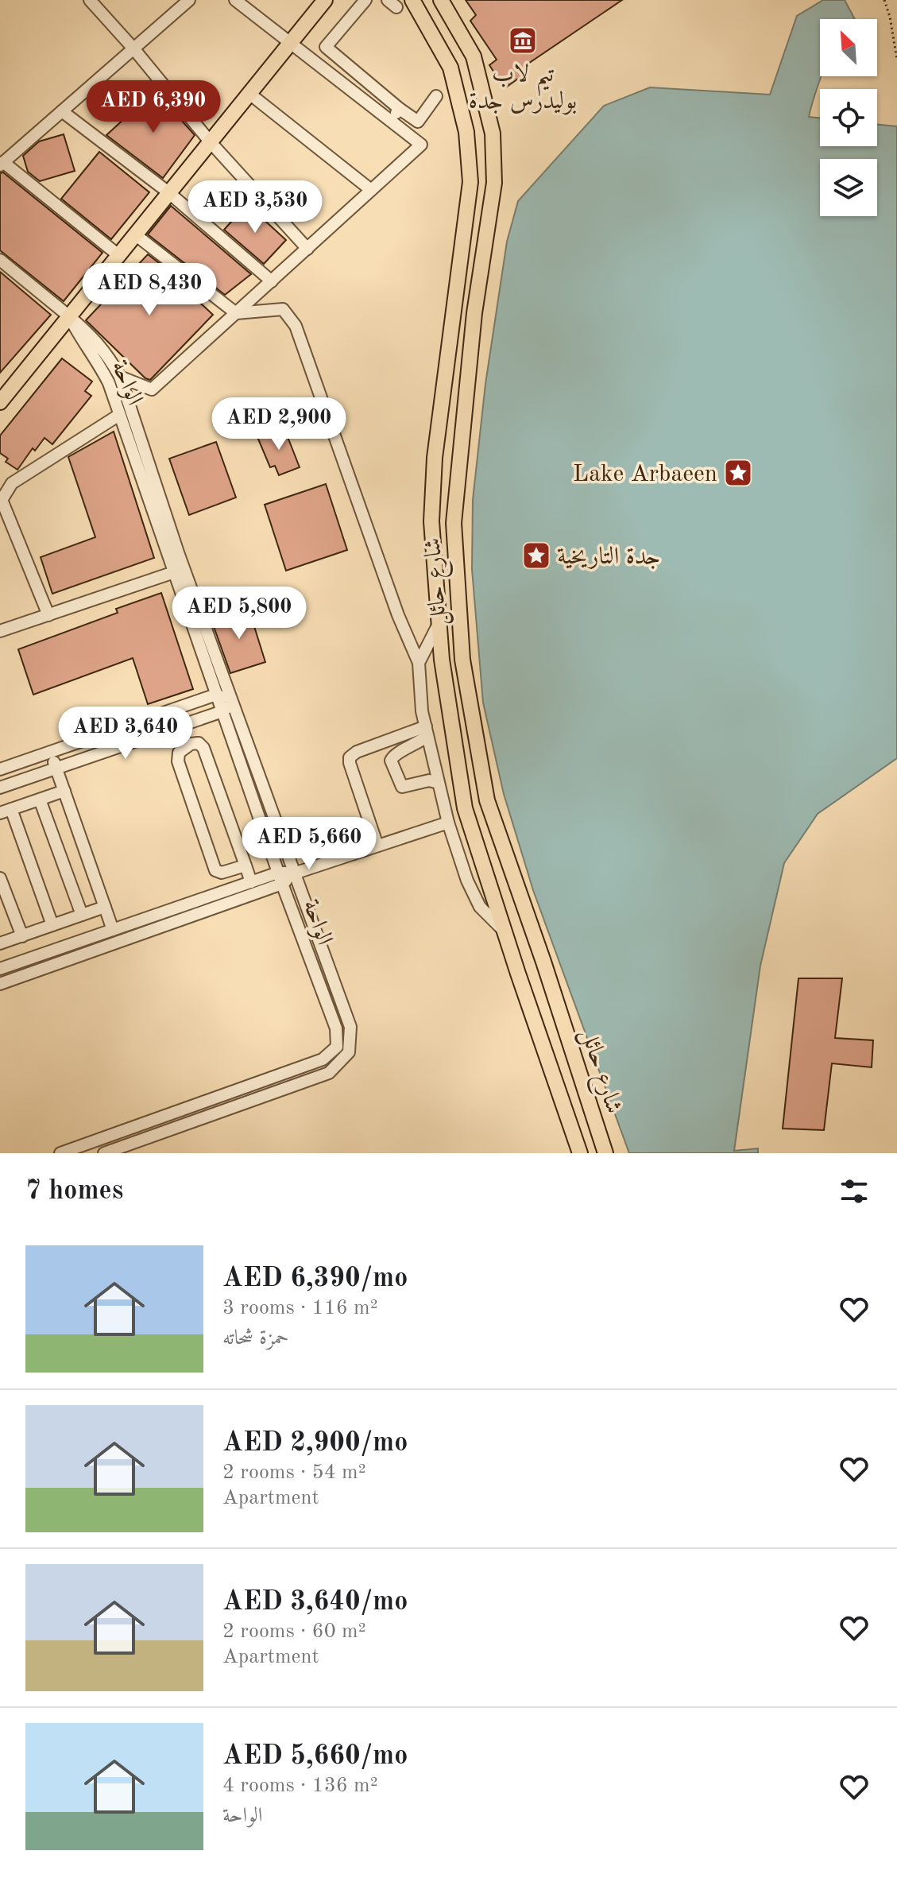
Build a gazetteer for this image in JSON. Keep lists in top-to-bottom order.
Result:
{
  "streets": {
    "main road": ["شارع حائل"],
    "street": ["الواحة"]
  },
  "places": {
    "museum": ["تيم لاب بوليدرس جدة"],
    "place": ["Lake Arbaeen", "جدة التاريخية"]
  },
  "north": "top left",
  "page": {
    "price": [
      "AED 6,390",
      "AED 3,530",
      "AED 8,430",
      "AED 2,900",
      "AED 5,800",
      "AED 3,640",
      "AED 5,660"
    ],
    "heading": "7 homes",
    "list": [
      {
        "name": "AED 6,390/mo",
        "note": "3 rooms · 116 m² · حمزة شحاته"
      },
      {
        "name": "AED 2,900/mo",
        "note": "2 rooms · 54 m² · Apartment"
      },
      {
        "name": "AED 3,640/mo",
        "note": "2 rooms · 60 m² · Apartment"
      },
      {
        "name": "AED 5,660/mo",
        "note": "4 rooms · 136 m² · الواحة"
      }
    ]
  }
}
